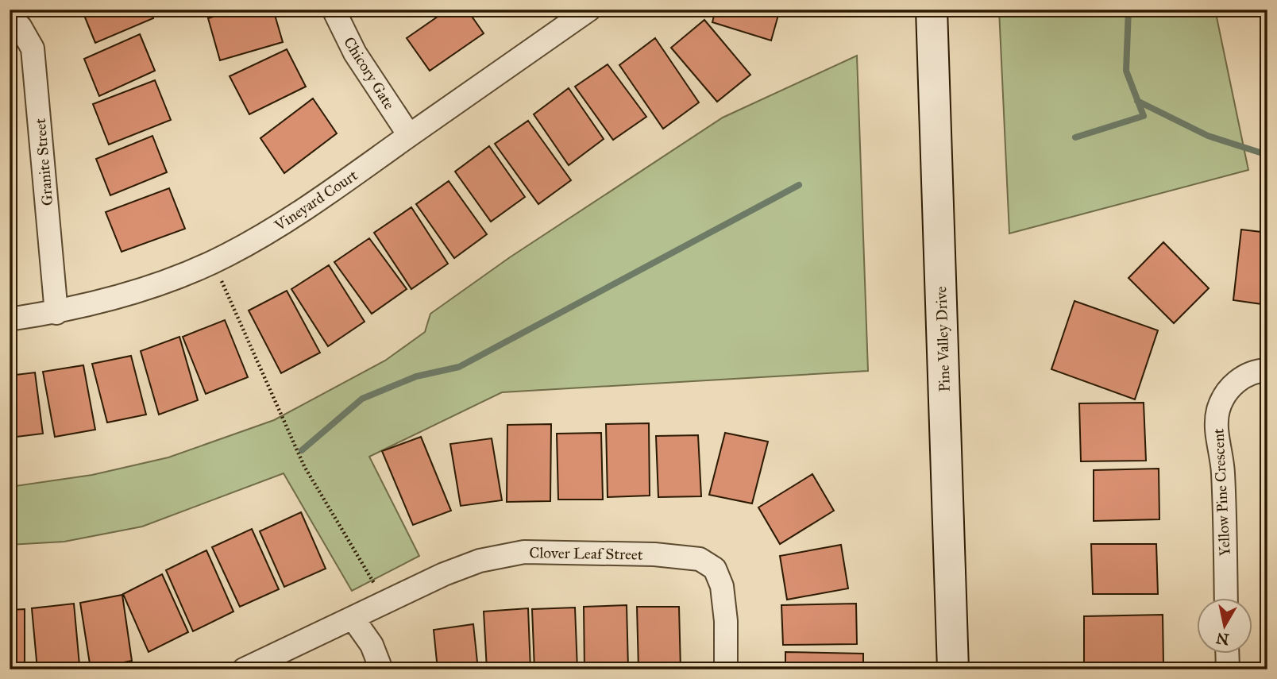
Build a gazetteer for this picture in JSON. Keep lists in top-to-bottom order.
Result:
{
  "streets": {
    "main road": ["Pine Valley Drive"],
    "street": [
      "Chicory Gate",
      "Granite Street",
      "Vineyard Court",
      "Yellow Pine Crescent",
      "Clover Leaf Street"
    ]
  },
  "crossings": [
    ["Chicory Gate", "Vineyard Court"],
    ["Granite Street", "Vineyard Court"]
  ],
  "north": "bottom"
}
